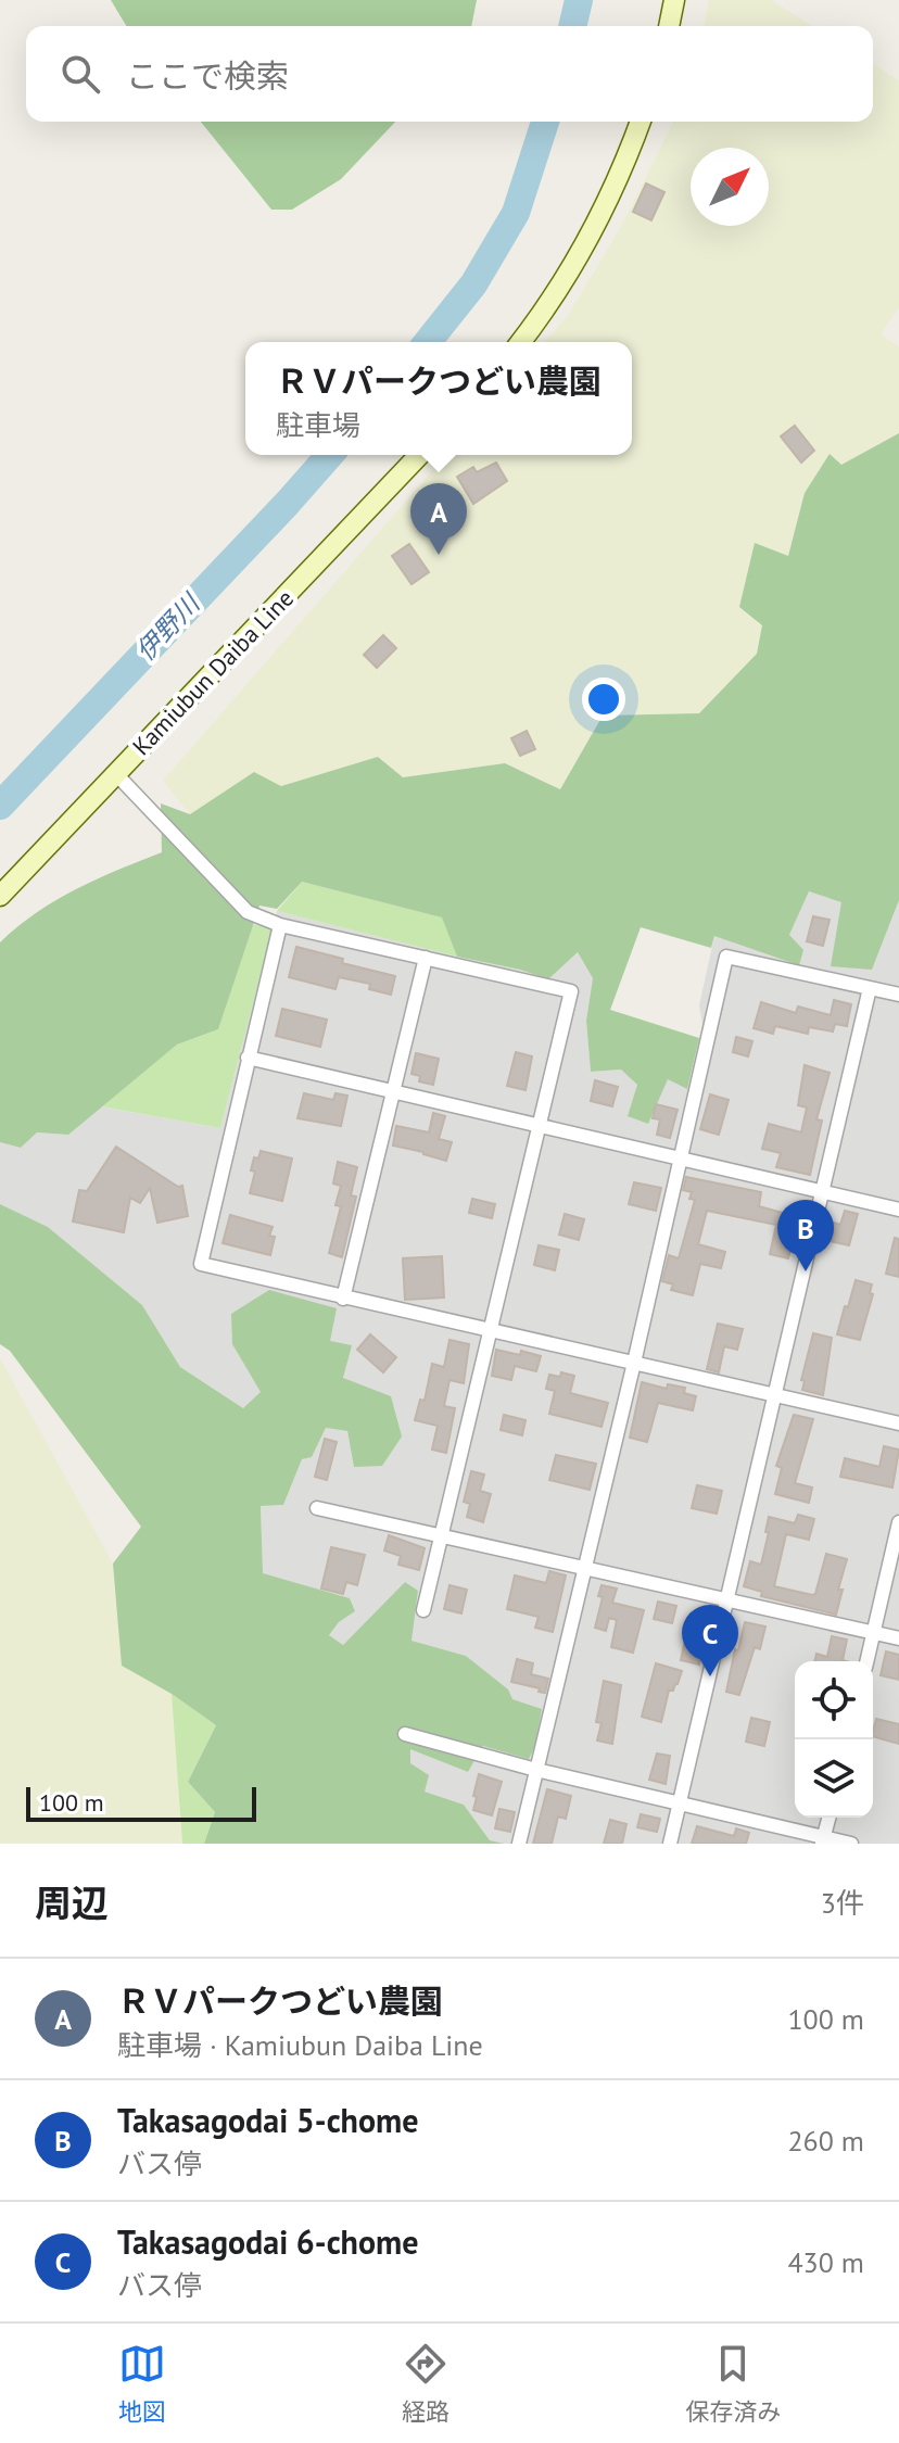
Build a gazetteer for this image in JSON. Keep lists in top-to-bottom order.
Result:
{
  "streets": {
    "main road": ["Kamiubun Daiba Line"]
  },
  "water": ["伊野川"],
  "scale_bar": "100 m",
  "north": "top right",
  "page": {
    "search": "ここで検索",
    "popup": ["ＲＶパークつどい農園", "駐車場"],
    "pins": ["A", "B", "C"],
    "scale": "100 m",
    "heading": ["周辺", "3件"],
    "list": [
      {
        "mark": "A",
        "name": "ＲＶパークつどい農園",
        "note": "駐車場 · Kamiubun Daiba Line",
        "value": "100 m"
      },
      {
        "mark": "B",
        "name": "Takasagodai 5-chome",
        "note": "バス停",
        "value": "260 m"
      },
      {
        "mark": "C",
        "name": "Takasagodai 6-chome",
        "note": "バス停",
        "value": "430 m"
      }
    ],
    "nav": ["地図", "経路", "保存済み"]
  }
}
